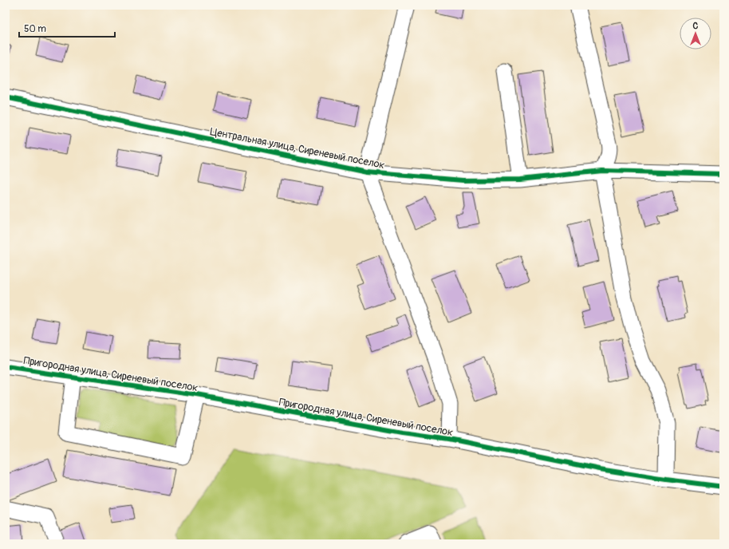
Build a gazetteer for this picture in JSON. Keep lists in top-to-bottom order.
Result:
{
  "streets": {
    "street": ["Центральная улица, Сиреневый поселок", "Пригородная улица, Сиреневый поселок"]
  },
  "scale_bar": "50 m",
  "north": "top"
}
